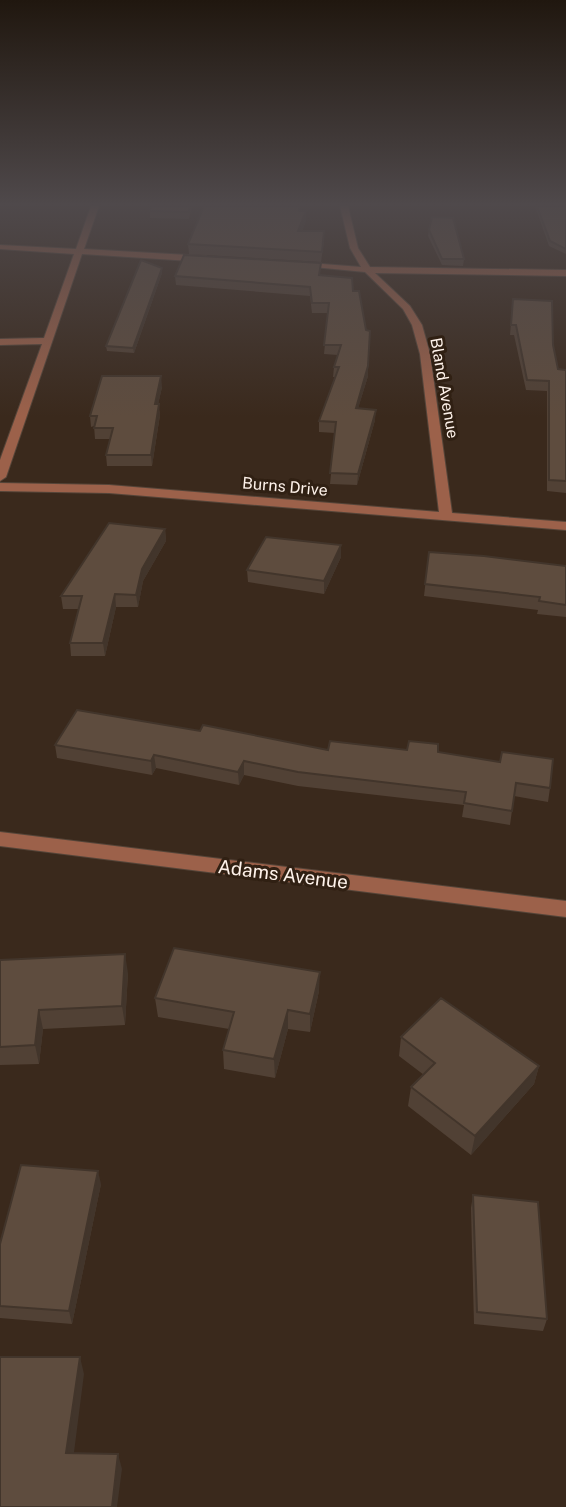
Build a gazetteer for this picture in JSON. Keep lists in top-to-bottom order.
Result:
{
  "streets": {
    "street": ["Bland Avenue", "Burns Drive", "Adams Avenue"]
  },
  "crossings": [
    ["Bland Avenue", "Burns Drive"]
  ]
}
